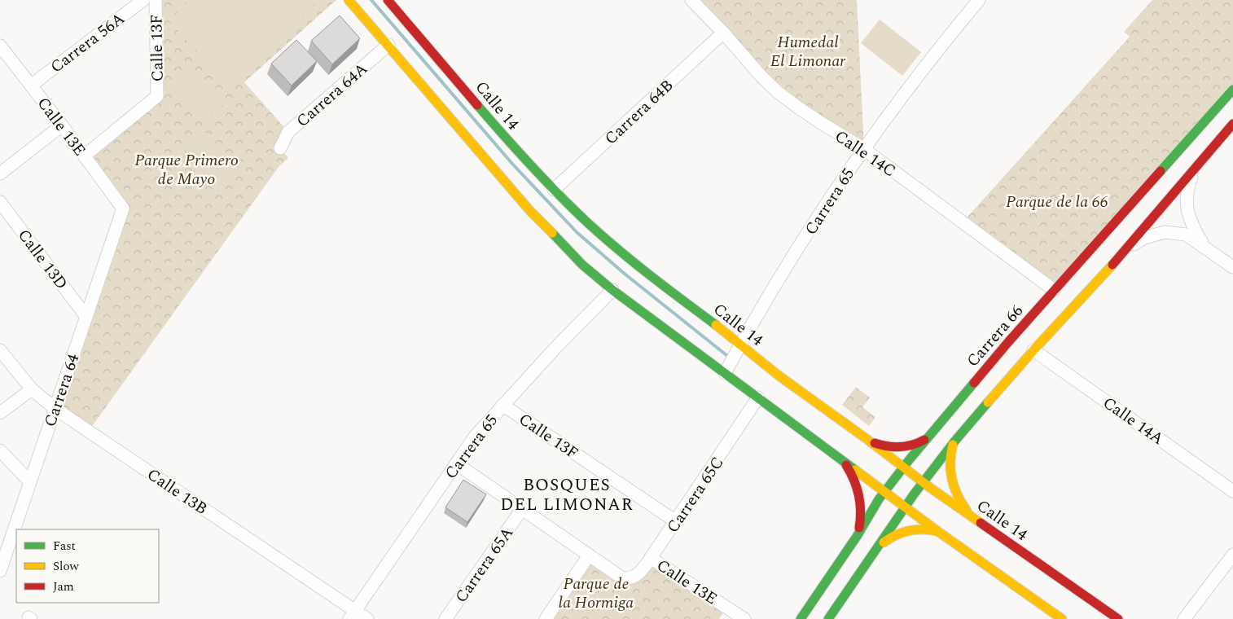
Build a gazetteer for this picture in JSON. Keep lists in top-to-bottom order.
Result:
{
  "streets": {
    "street": [
      "Carrera 56A",
      "Calle 13F",
      "Carrera 64A",
      "Calle 14",
      "Carrera 64B",
      "Calle 13E",
      "Calle 14C",
      "Carrera 65",
      "Calle 13D",
      "Carrera 66",
      "Carrera 64",
      "Calle 14A",
      "Calle 13B",
      "Carrera 65C",
      "Carrera 65A"
    ]
  },
  "crossings": [
    ["Carrera 56A", "Calle 13E"],
    ["Calle 13F", "Calle 13E"],
    ["Calle 13F", "Carrera 65"],
    ["Calle 13F", "Carrera 65C"],
    ["Calle 14", "Carrera 64B"],
    ["Calle 14", "Carrera 65"],
    ["Calle 14", "Carrera 66"],
    ["Carrera 64B", "Calle 14C"],
    ["Calle 13E", "Carrera 64"],
    ["Calle 13E", "Carrera 65C"],
    ["Calle 14C", "Carrera 65"],
    ["Calle 14C", "Carrera 66"],
    ["Carrera 65", "Calle 13B"],
    ["Calle 13D", "Carrera 64"],
    ["Carrera 64", "Calle 13B"]
  ],
  "districts": ["BOSQUES DEL LIMONAR"],
  "parks": [
    "Humedal El Limonar",
    "Parque Primero de Mayo",
    "Parque de la 66",
    "Parque de la Hormiga"
  ],
  "legend": ["Fast", "Slow", "Jam"]
}
